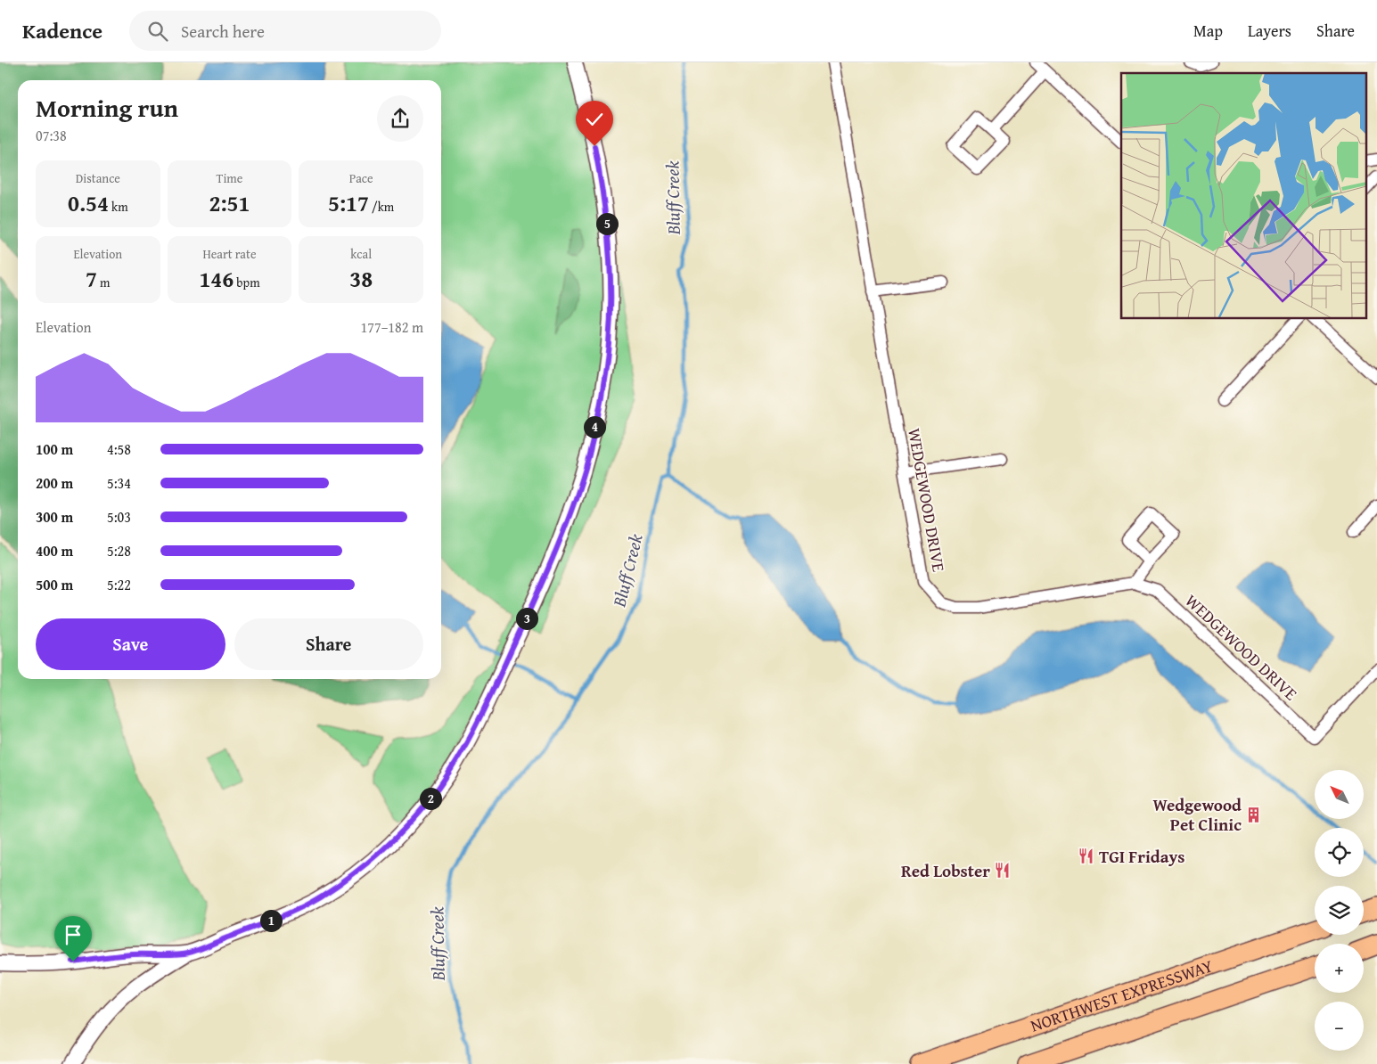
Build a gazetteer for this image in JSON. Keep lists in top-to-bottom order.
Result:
{
  "streets": {
    "highway": ["NORTHWEST EXPRESSWAY"],
    "street": ["WEDGEWOOD DRIVE"]
  },
  "water": ["Bluff Creek"],
  "places": {
    "building": ["Wedgewood Pet Clinic"],
    "restaurant": ["TGI Fridays", "Red Lobster"]
  },
  "north": "top left",
  "page": {
    "header": "Kadence",
    "search": "Search here",
    "nav": ["Map", "Layers", "Share"],
    "heading": ["Morning run", "07:38"],
    "stats": [
      ["Distance", "0.54 km"],
      ["Time", "2:51"],
      ["Pace", "5:17 /km"],
      ["Elevation", "7 m"],
      ["Heart rate", "146 bpm"],
      ["kcal", "38"]
    ],
    "pins": [
      "5",
      "4",
      "3",
      "2",
      "1"
    ],
    "chart": ["Elevation", "177–182 m"],
    "list": [
      {
        "name": "100 m",
        "note": "4:58"
      },
      {
        "name": "200 m",
        "note": "5:34"
      },
      {
        "name": "300 m",
        "note": "5:03"
      },
      {
        "name": "400 m",
        "note": "5:28"
      },
      {
        "name": "500 m",
        "note": "5:22"
      }
    ],
    "buttons": ["Save", "Share"],
    "map_buttons": ["+", "−"]
  }
}
